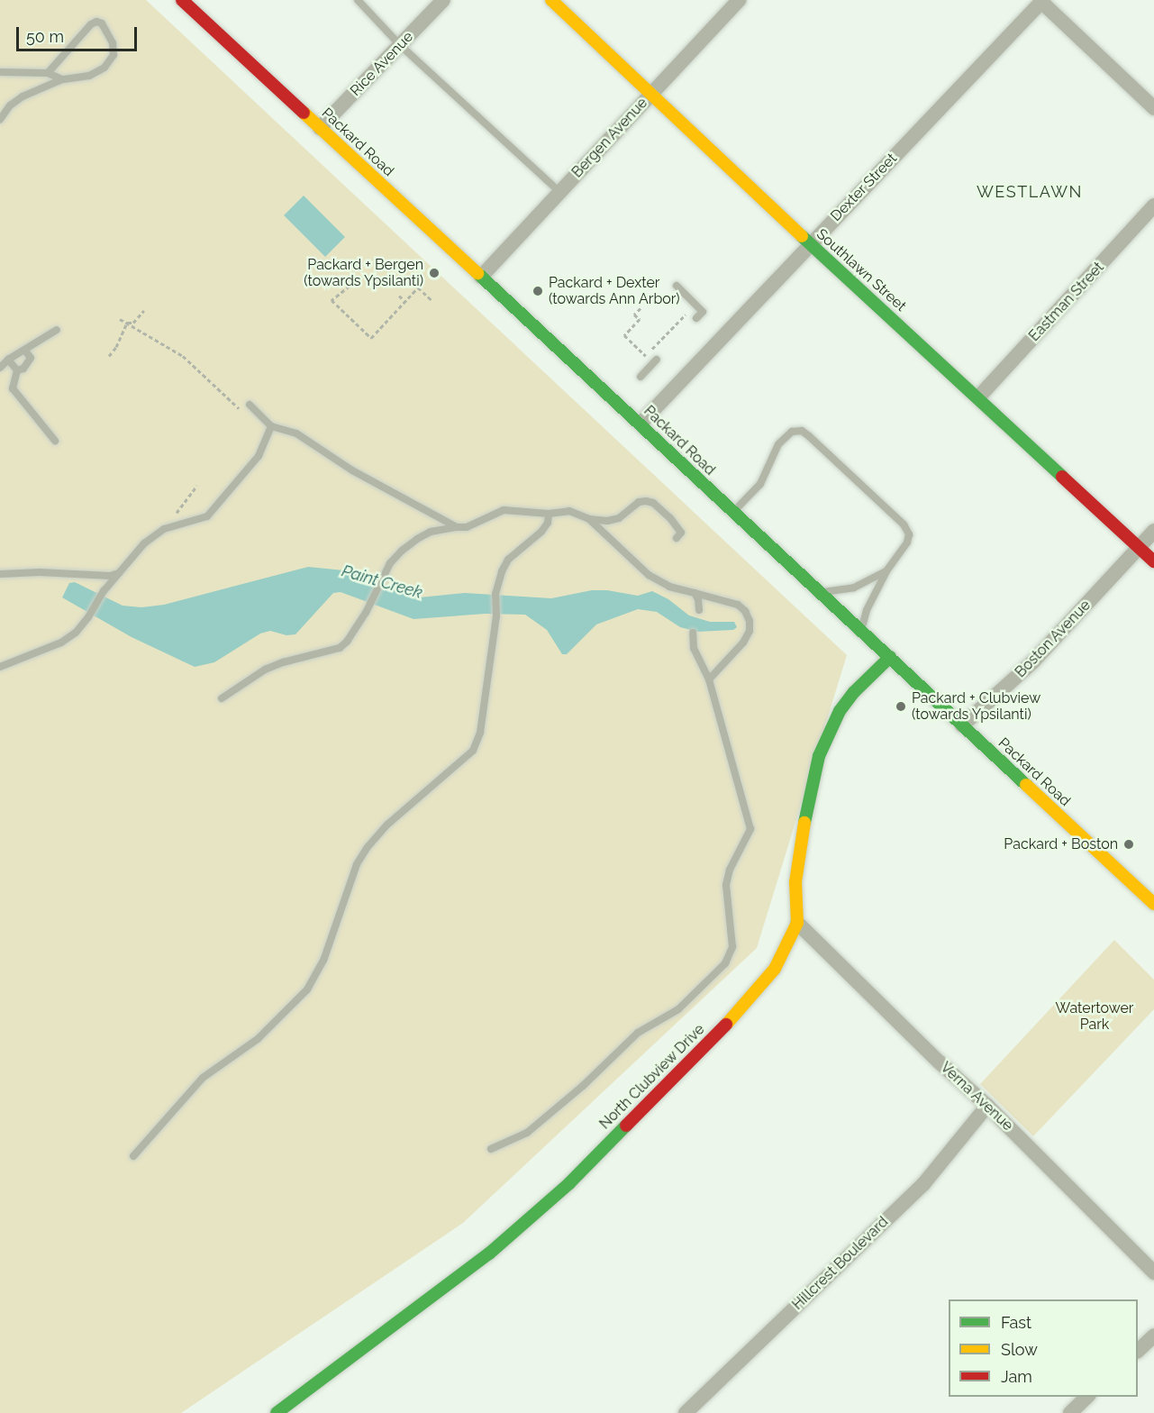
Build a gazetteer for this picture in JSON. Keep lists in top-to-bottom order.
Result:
{
  "streets": {
    "street": [
      "Rice Avenue",
      "Bergen Avenue",
      "Packard Road",
      "Dexter Street",
      "Southlawn Street",
      "Eastman Street",
      "Boston Avenue",
      "North Clubview Drive",
      "Verna Avenue",
      "Hillcrest Boulevard"
    ]
  },
  "crossings": [
    ["Rice Avenue", "Packard Road"],
    ["Bergen Avenue", "Packard Road"],
    ["Bergen Avenue", "Southlawn Street"],
    ["Packard Road", "Dexter Street"],
    ["Packard Road", "Boston Avenue"],
    ["Packard Road", "North Clubview Drive"],
    ["Dexter Street", "Southlawn Street"],
    ["Southlawn Street", "Eastman Street"],
    ["Southlawn Street", "Boston Avenue"],
    ["North Clubview Drive", "Verna Avenue"],
    ["Verna Avenue", "Hillcrest Boulevard"]
  ],
  "districts": ["WESTLAWN"],
  "water": ["Paint Creek"],
  "parks": ["Watertower Park"],
  "places": [
    "Packard + Bergen (towards Ypsilanti)",
    "Packard + Dexter (towards Ann Arbor)",
    "Packard + Clubview (towards Ypsilanti)",
    "Packard + Boston"
  ],
  "legend": ["Fast", "Slow", "Jam"],
  "scale_bar": "50 m"
}
